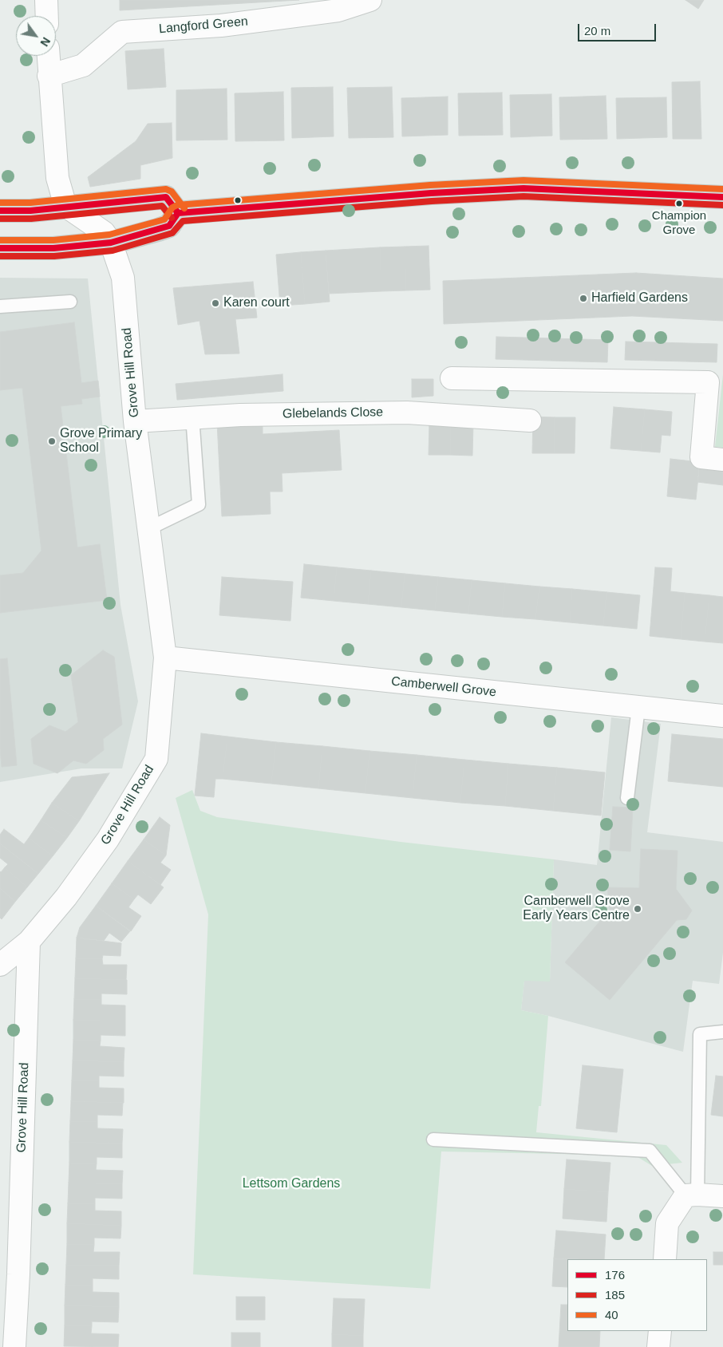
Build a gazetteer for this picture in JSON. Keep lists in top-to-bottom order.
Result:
{
  "streets": {
    "street": [
      "Langford Green",
      "Grove Hill Road",
      "Glebelands Close",
      "Camberwell Grove"
    ]
  },
  "crossings": [
    ["Grove Hill Road", "Glebelands Close"],
    ["Grove Hill Road", "Camberwell Grove"]
  ],
  "parks": ["Lettsom Gardens"],
  "places": [
    "Champion Grove",
    "Harfield Gardens",
    "Karen court",
    "Grove Primary School",
    "Camberwell Grove Early Years Centre"
  ],
  "lines": ["transit line 40", "transit line 176", "transit line 185"],
  "legend": ["176", "185", "40"],
  "scale_bar": "20 m",
  "north": "bottom right"
}
